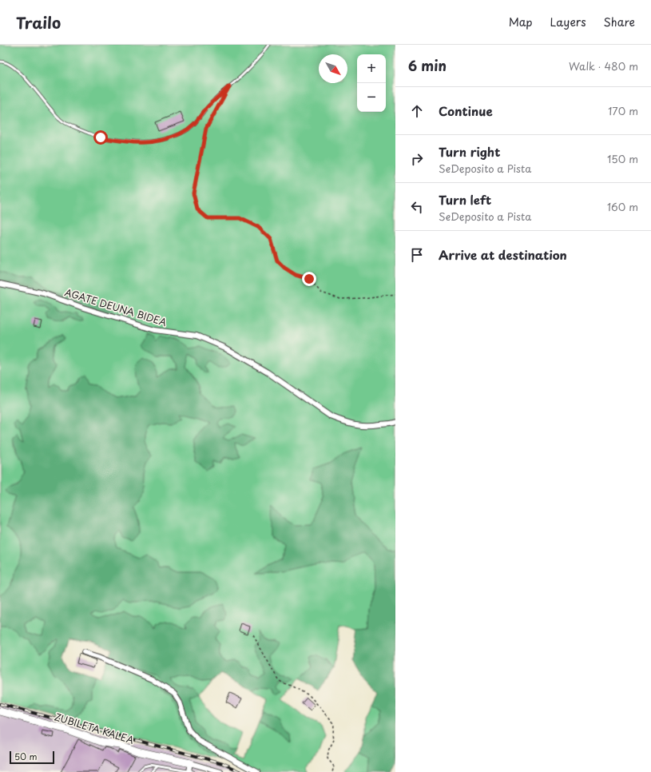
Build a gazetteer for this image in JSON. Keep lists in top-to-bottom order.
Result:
{
  "streets": {
    "street": ["AGATE DEUNA BIDEA", "ZUBILETA KALEA"]
  },
  "scale_bar": "50 m",
  "north": "bottom right",
  "page": {
    "header": "Trailo",
    "nav": ["Map", "Layers", "Share"],
    "heading": ["6 min", "Walk · 480 m"],
    "map_buttons": ["+", "−"],
    "list": [
      ["Continue", "170 m"],
      ["Turn right", "SeDeposito a Pista", "150 m"],
      ["Turn left", "SeDeposito a Pista", "160 m"],
      "Arrive at destination"
    ],
    "scale": "50 m"
  }
}
